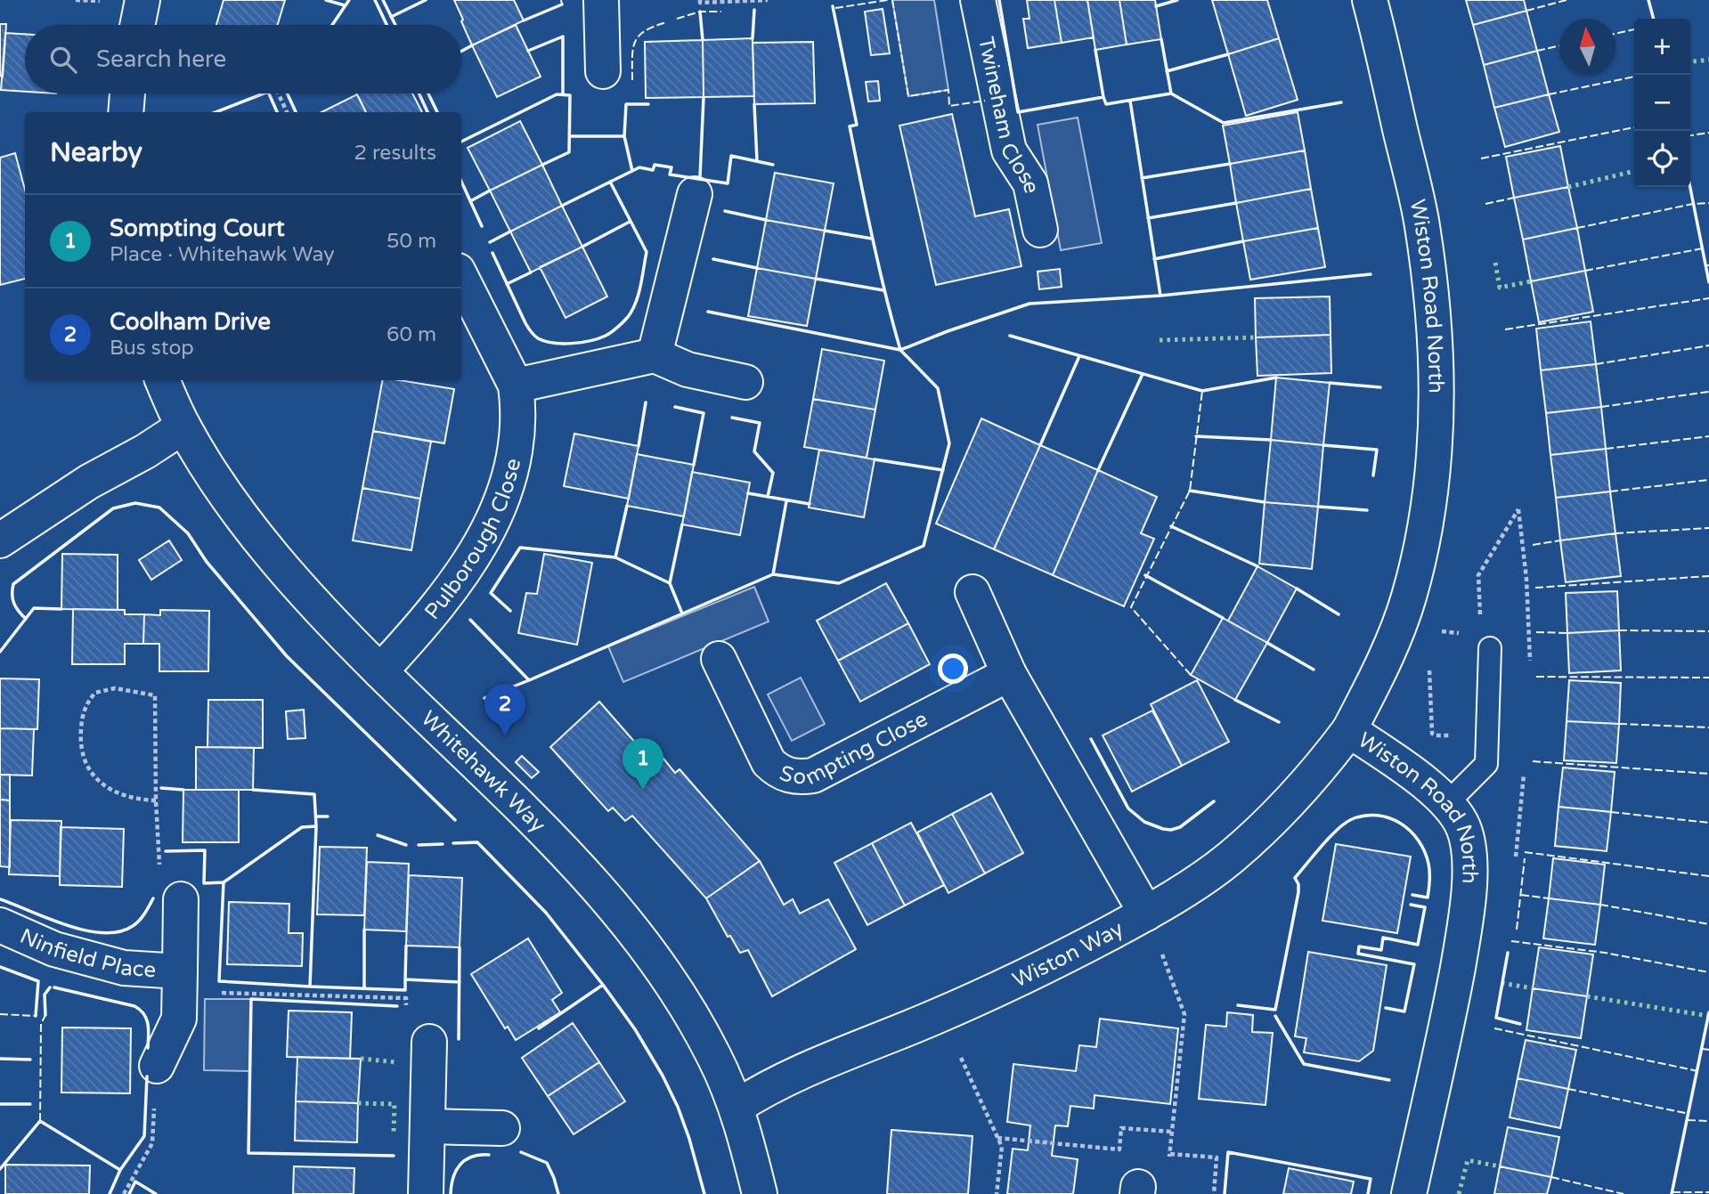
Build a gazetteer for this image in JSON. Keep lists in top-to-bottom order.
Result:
{
  "streets": {
    "street": [
      "Twineham Close",
      "Wiston Road North",
      "Pulborough Close",
      "Sompting Close",
      "Whitehawk Way",
      "Ninfield Place",
      "Wiston Way"
    ]
  },
  "crossings": [
    ["Wiston Road North", "Wiston Way"],
    ["Pulborough Close", "Whitehawk Way"],
    ["Whitehawk Way", "Wiston Way"]
  ],
  "north": "top",
  "page": {
    "map_buttons": ["+", "−"],
    "search": "Search here",
    "heading": ["Nearby", "2 results"],
    "list": [
      {
        "mark": "1",
        "name": "Sompting Court",
        "note": "Place · Whitehawk Way",
        "value": "50 m"
      },
      {
        "mark": "2",
        "name": "Coolham Drive",
        "note": "Bus stop",
        "value": "60 m"
      }
    ],
    "pins": ["2", "1"]
  }
}
